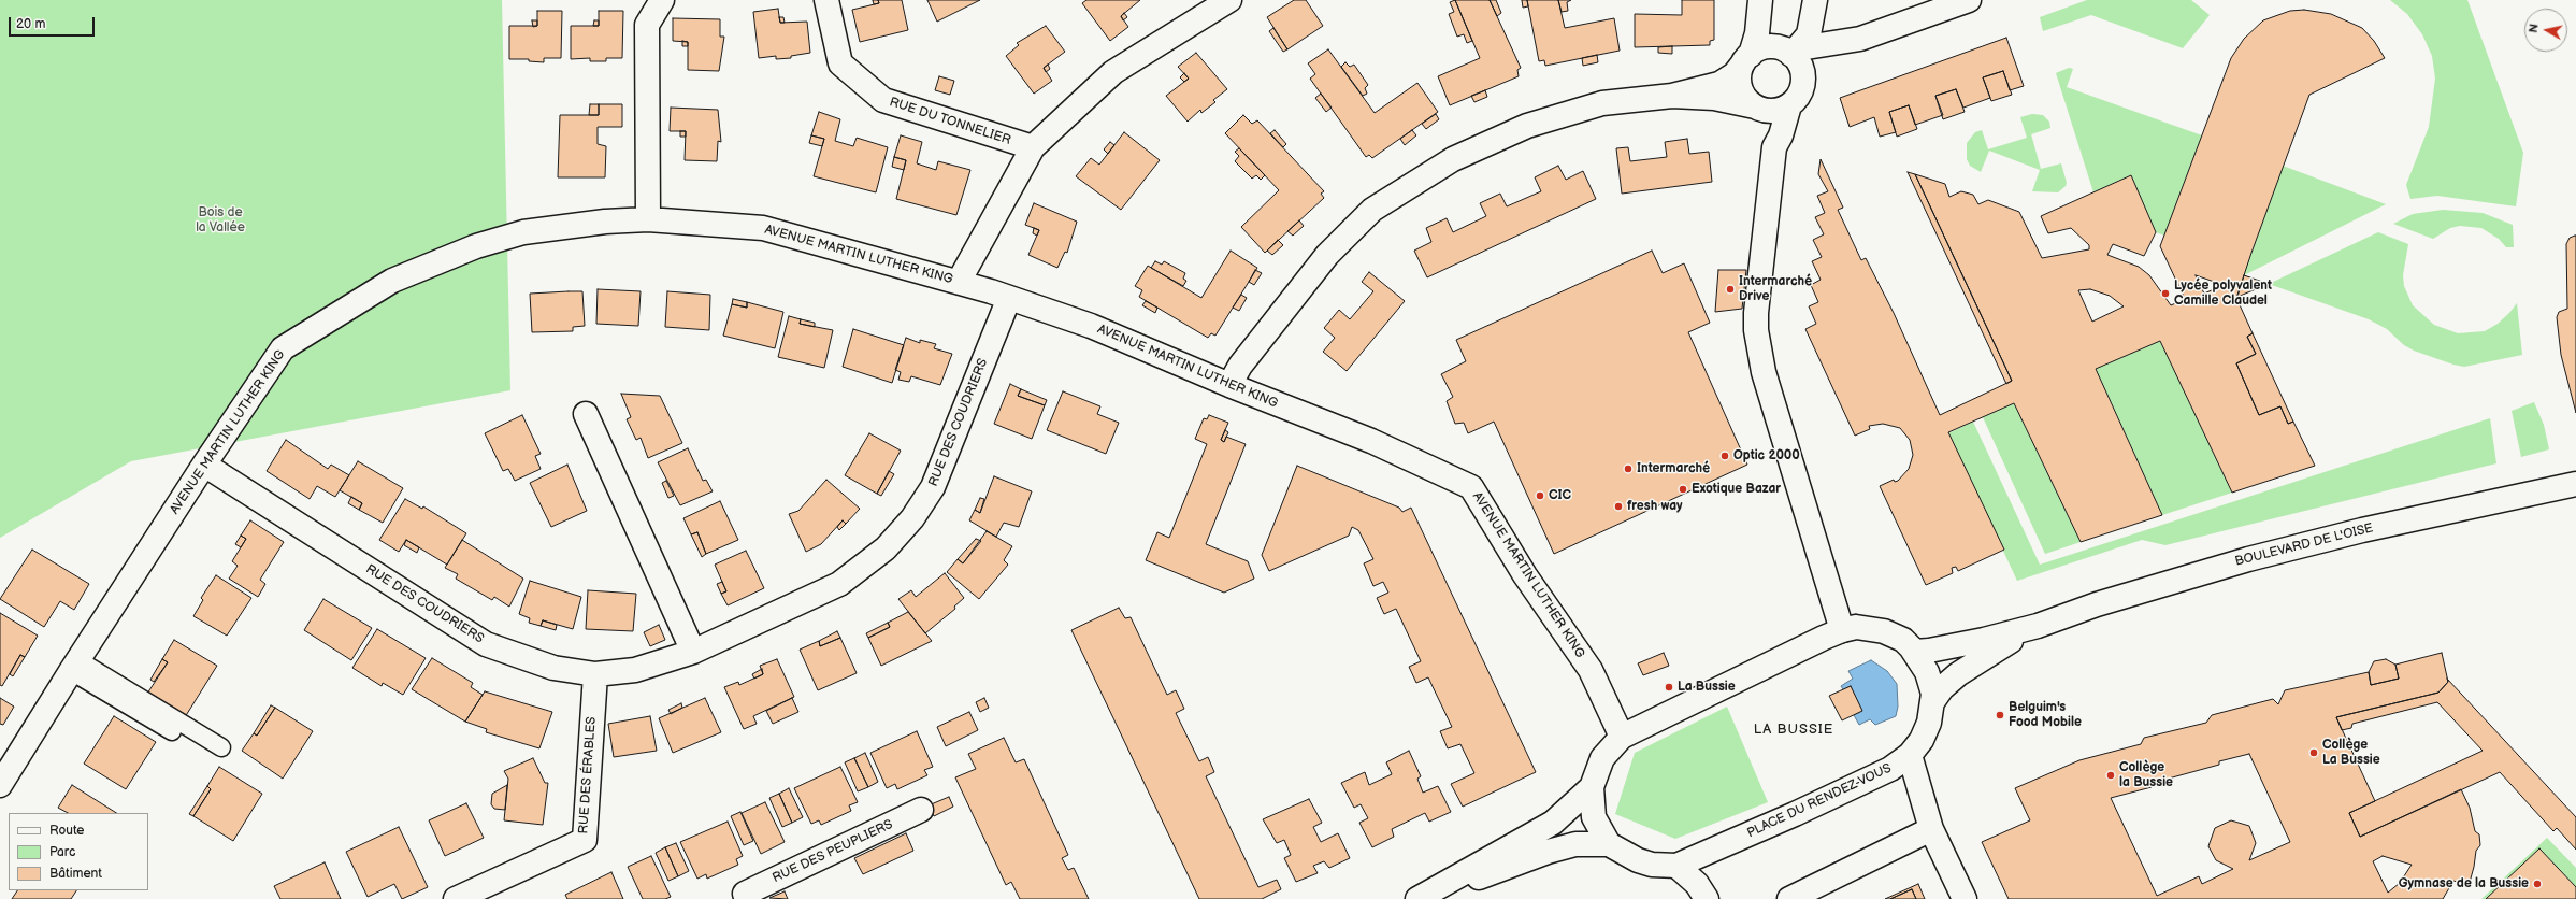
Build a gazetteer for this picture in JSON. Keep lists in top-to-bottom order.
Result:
{
  "streets": {
    "street": [
      "RUE DU TONNELIER",
      "AVENUE MARTIN LUTHER KING",
      "RUE DES COUDRIERS",
      "BOULEVARD DE L'OISE",
      "RUE DES ÉRABLES",
      "PLACE DU RENDEZ-VOUS",
      "RUE DES PEUPLIERS"
    ]
  },
  "crossings": [
    ["AVENUE MARTIN LUTHER KING", "RUE DES COUDRIERS"],
    ["AVENUE MARTIN LUTHER KING", "PLACE DU RENDEZ-VOUS"],
    ["RUE DES COUDRIERS", "RUE DES ÉRABLES"],
    ["BOULEVARD DE L'OISE", "PLACE DU RENDEZ-VOUS"]
  ],
  "districts": ["LA BUSSIE"],
  "parks": ["Bois de la Vallée"],
  "places": [
    "Intermarché Drive",
    "Lycée polyvalent Camille Claudel",
    "Optic 2000",
    "Intermarché",
    "Exotique Bazar",
    "CIC",
    "fresh way",
    "La Bussie",
    "Belguim's Food Mobile",
    "Collège La Bussie",
    "Collège la Bussie",
    "Gymnase de la Bussie"
  ],
  "legend": ["Route", "Parc", "Bâtiment"],
  "scale_bar": "20 m",
  "north": "left"
}
